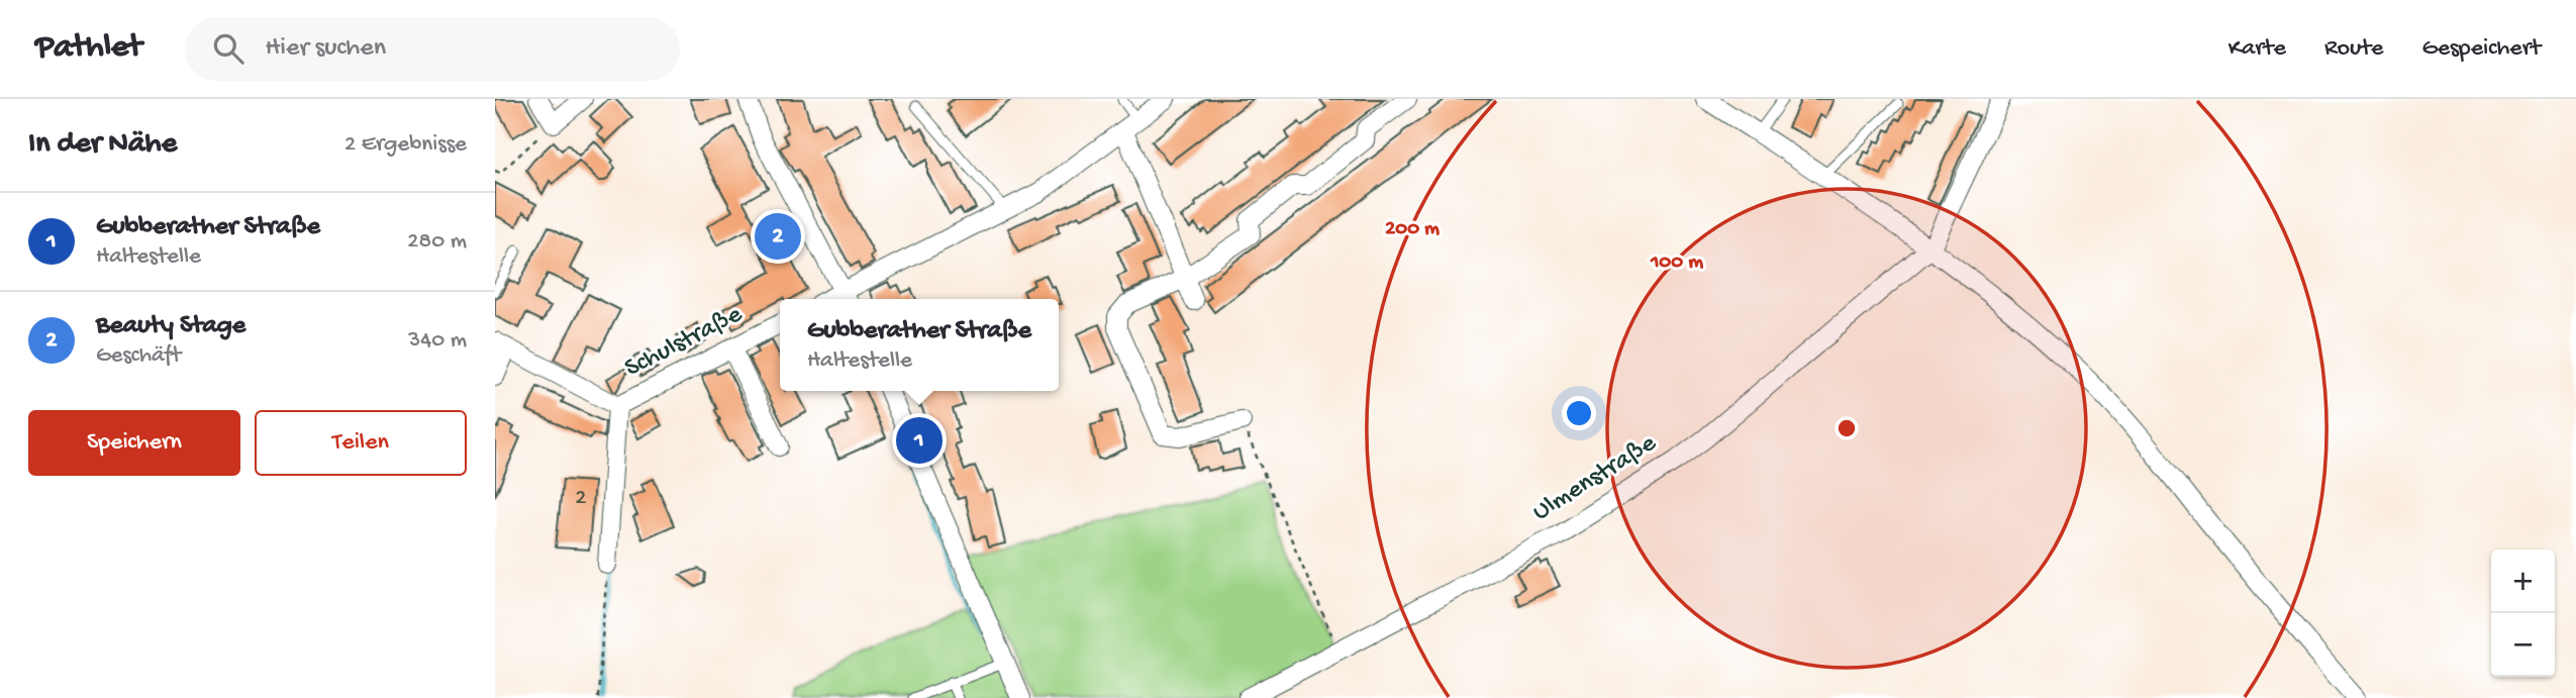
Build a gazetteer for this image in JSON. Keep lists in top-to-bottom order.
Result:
{
  "streets": {
    "street": ["Schulstraße", "Ulmenstraße"]
  },
  "house_numbers": ["2"],
  "page": {
    "header": "Pathlet",
    "search": "Hier suchen",
    "nav": ["Karte", "Route", "Gespeichert"],
    "heading": ["In der Nähe", "2 Ergebnisse"],
    "list": [
      {
        "mark": "1",
        "name": "Gubberather Straße",
        "note": "Haltestelle",
        "value": "280 m"
      },
      {
        "mark": "2",
        "name": "Beauty Stage",
        "note": "Geschäft",
        "value": "340 m"
      }
    ],
    "pins": ["2", "1"],
    "popup": ["Gubberather Straße", "Haltestelle"],
    "buttons": ["Speichern", "Teilen"],
    "map_buttons": ["+", "−"]
  },
  "rings": ["200 m", "100 m"]
}
